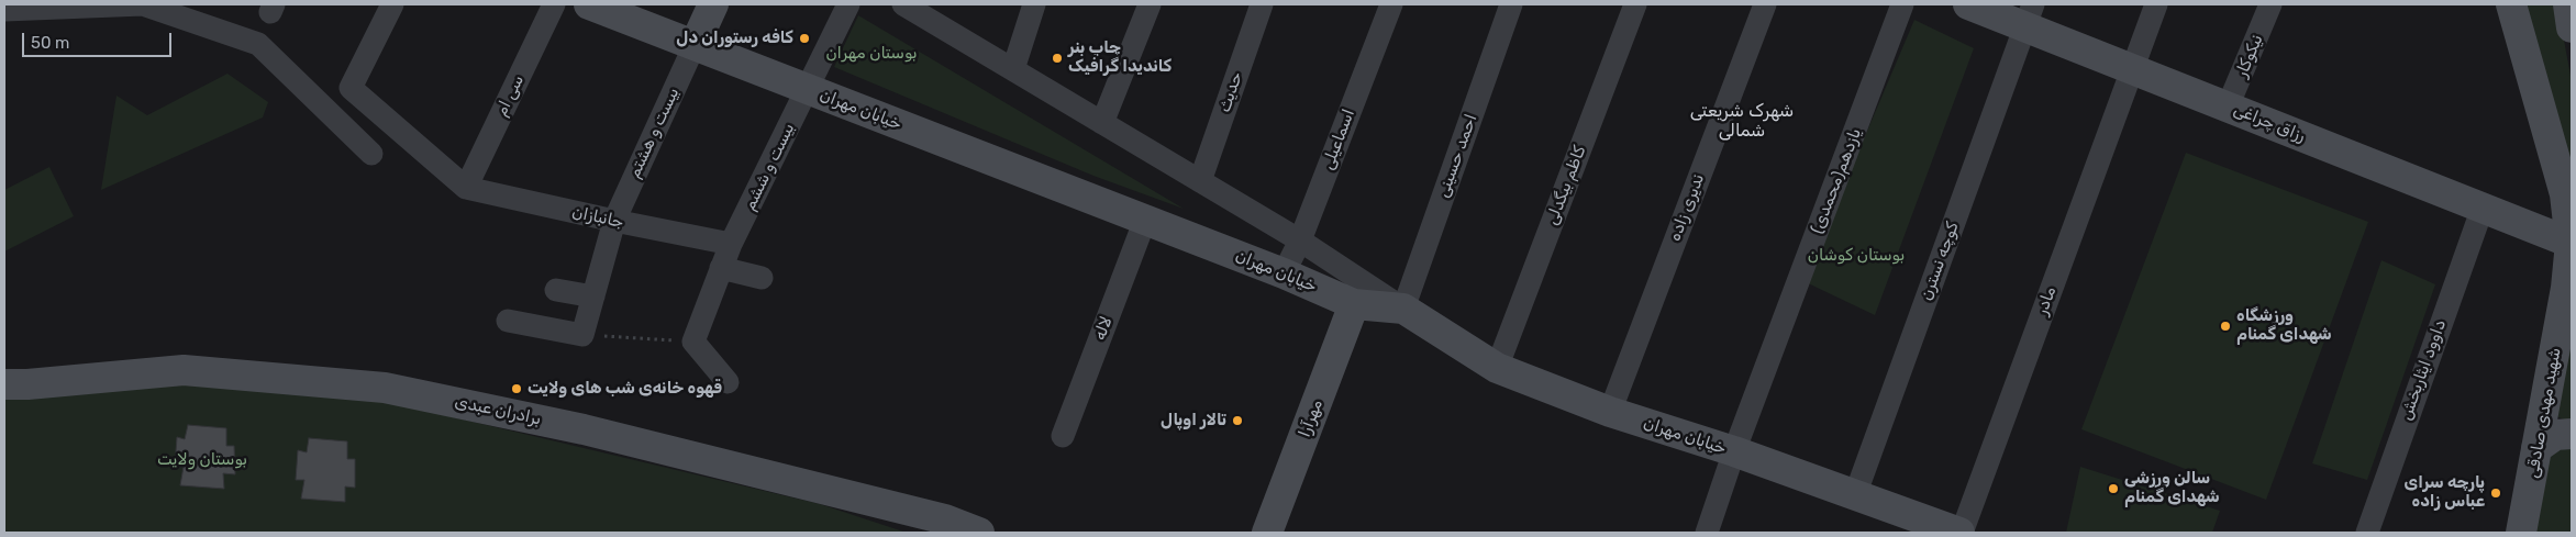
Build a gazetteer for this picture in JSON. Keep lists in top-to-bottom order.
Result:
{
  "streets": {
    "main road": [
      "خیابان مهران",
      "رزاق چراغی",
      "برادران عبدی",
      "شهید مهدی صادقی",
      "مهرآرا"
    ],
    "street": [
      "نیکوکار",
      "حدیث",
      "سی ام",
      "بیست و هشتم",
      "اسماعیلی",
      "احمد حسینی",
      "بیست و ششم",
      "یازدهم(محمدی)",
      "کاظم بیگدلی",
      "ندیری زاده",
      "جانبازان",
      "کوچه نسترن",
      "مادر",
      "لاله",
      "داوود ایثاربخش"
    ]
  },
  "crossings": [
    ["نیکوکار", "رزاق چراغی"],
    ["سی ام", "جانبازان"],
    ["خیابان مهران", "بیست و هشتم"],
    ["خیابان مهران", "اسماعیلی"],
    ["خیابان مهران", "احمد حسینی"],
    ["خیابان مهران", "بیست و ششم"],
    ["خیابان مهران", "یازدهم(محمدی)"],
    ["خیابان مهران", "کاظم بیگدلی"],
    ["خیابان مهران", "ندیری زاده"],
    ["خیابان مهران", "کوچه نسترن"],
    ["خیابان مهران", "مادر"],
    ["خیابان مهران", "لاله"],
    ["خیابان مهران", "مهرآرا"],
    ["رزاق چراغی", "کوچه نسترن"],
    ["رزاق چراغی", "مادر"],
    ["رزاق چراغی", "داوود ایثاربخش"],
    ["رزاق چراغی", "شهید مهدی صادقی"],
    ["بیست و هشتم", "جانبازان"],
    ["بیست و ششم", "جانبازان"]
  ],
  "districts": ["شهرک شریعتی شمالی"],
  "parks": ["بوستان مهران", "بوستان کوشان", "بوستان ولایت"],
  "places": [
    "کافه رستوران دل",
    "چاپ بنر کاندیدا گرافیک",
    "ورزشگاه شهدای گمنام",
    "قهوه خانه‌ی شب های ولایت",
    "تالار اوپال",
    "سالن ورزشی شهدای گمنام",
    "پارچه سرای عباس زاده"
  ],
  "scale_bar": "50 m"
}
